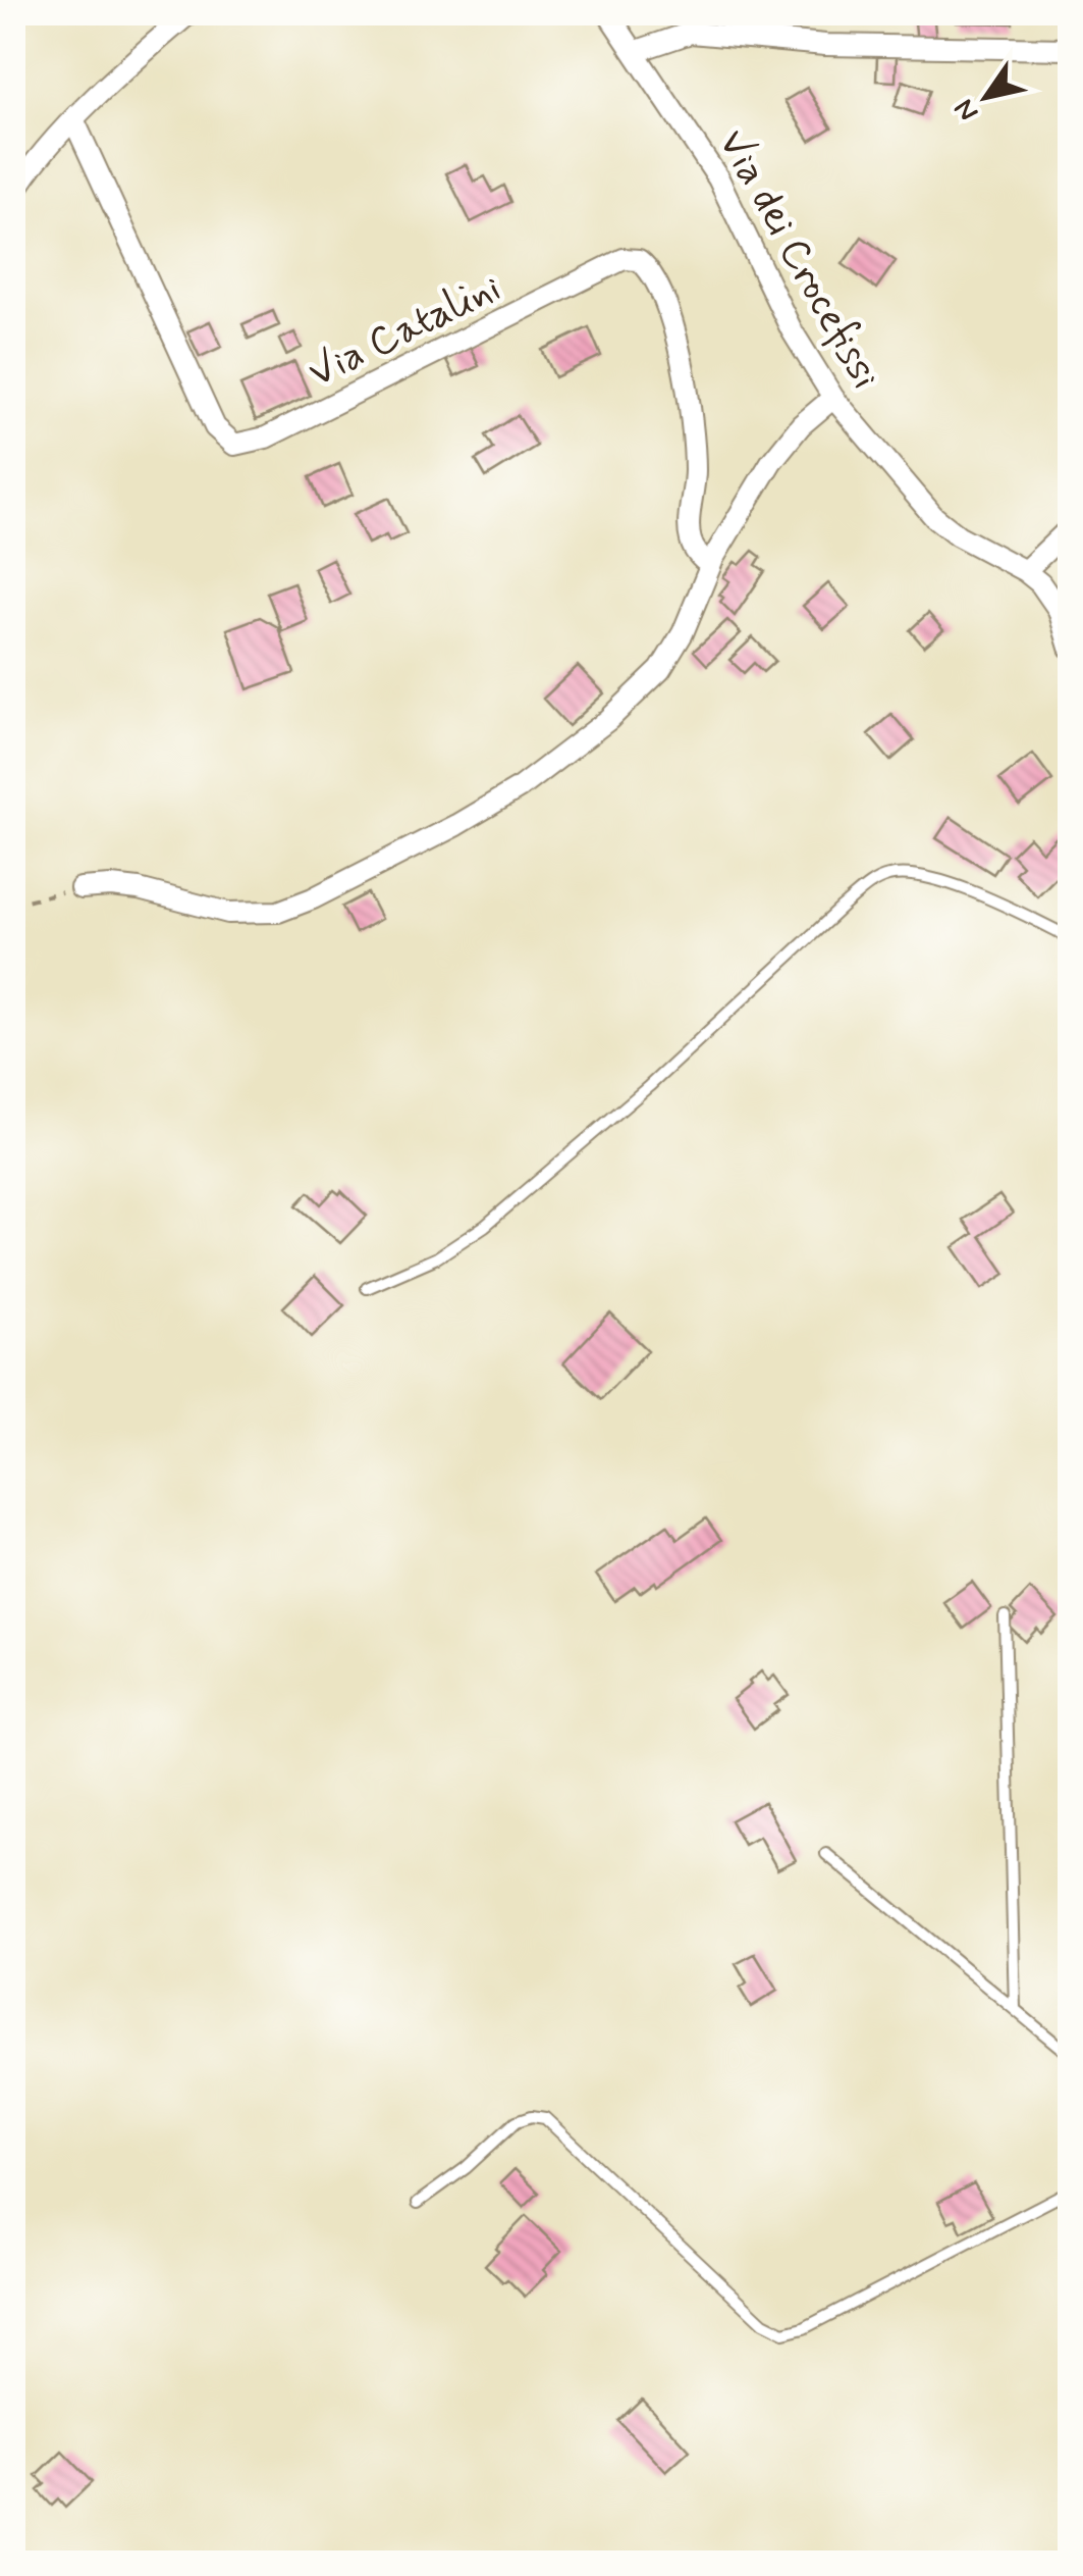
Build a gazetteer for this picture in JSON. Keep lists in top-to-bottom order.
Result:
{
  "streets": {
    "street": ["Via dei Crocefissi", "Via Catalini"]
  },
  "north": "bottom left"
}
